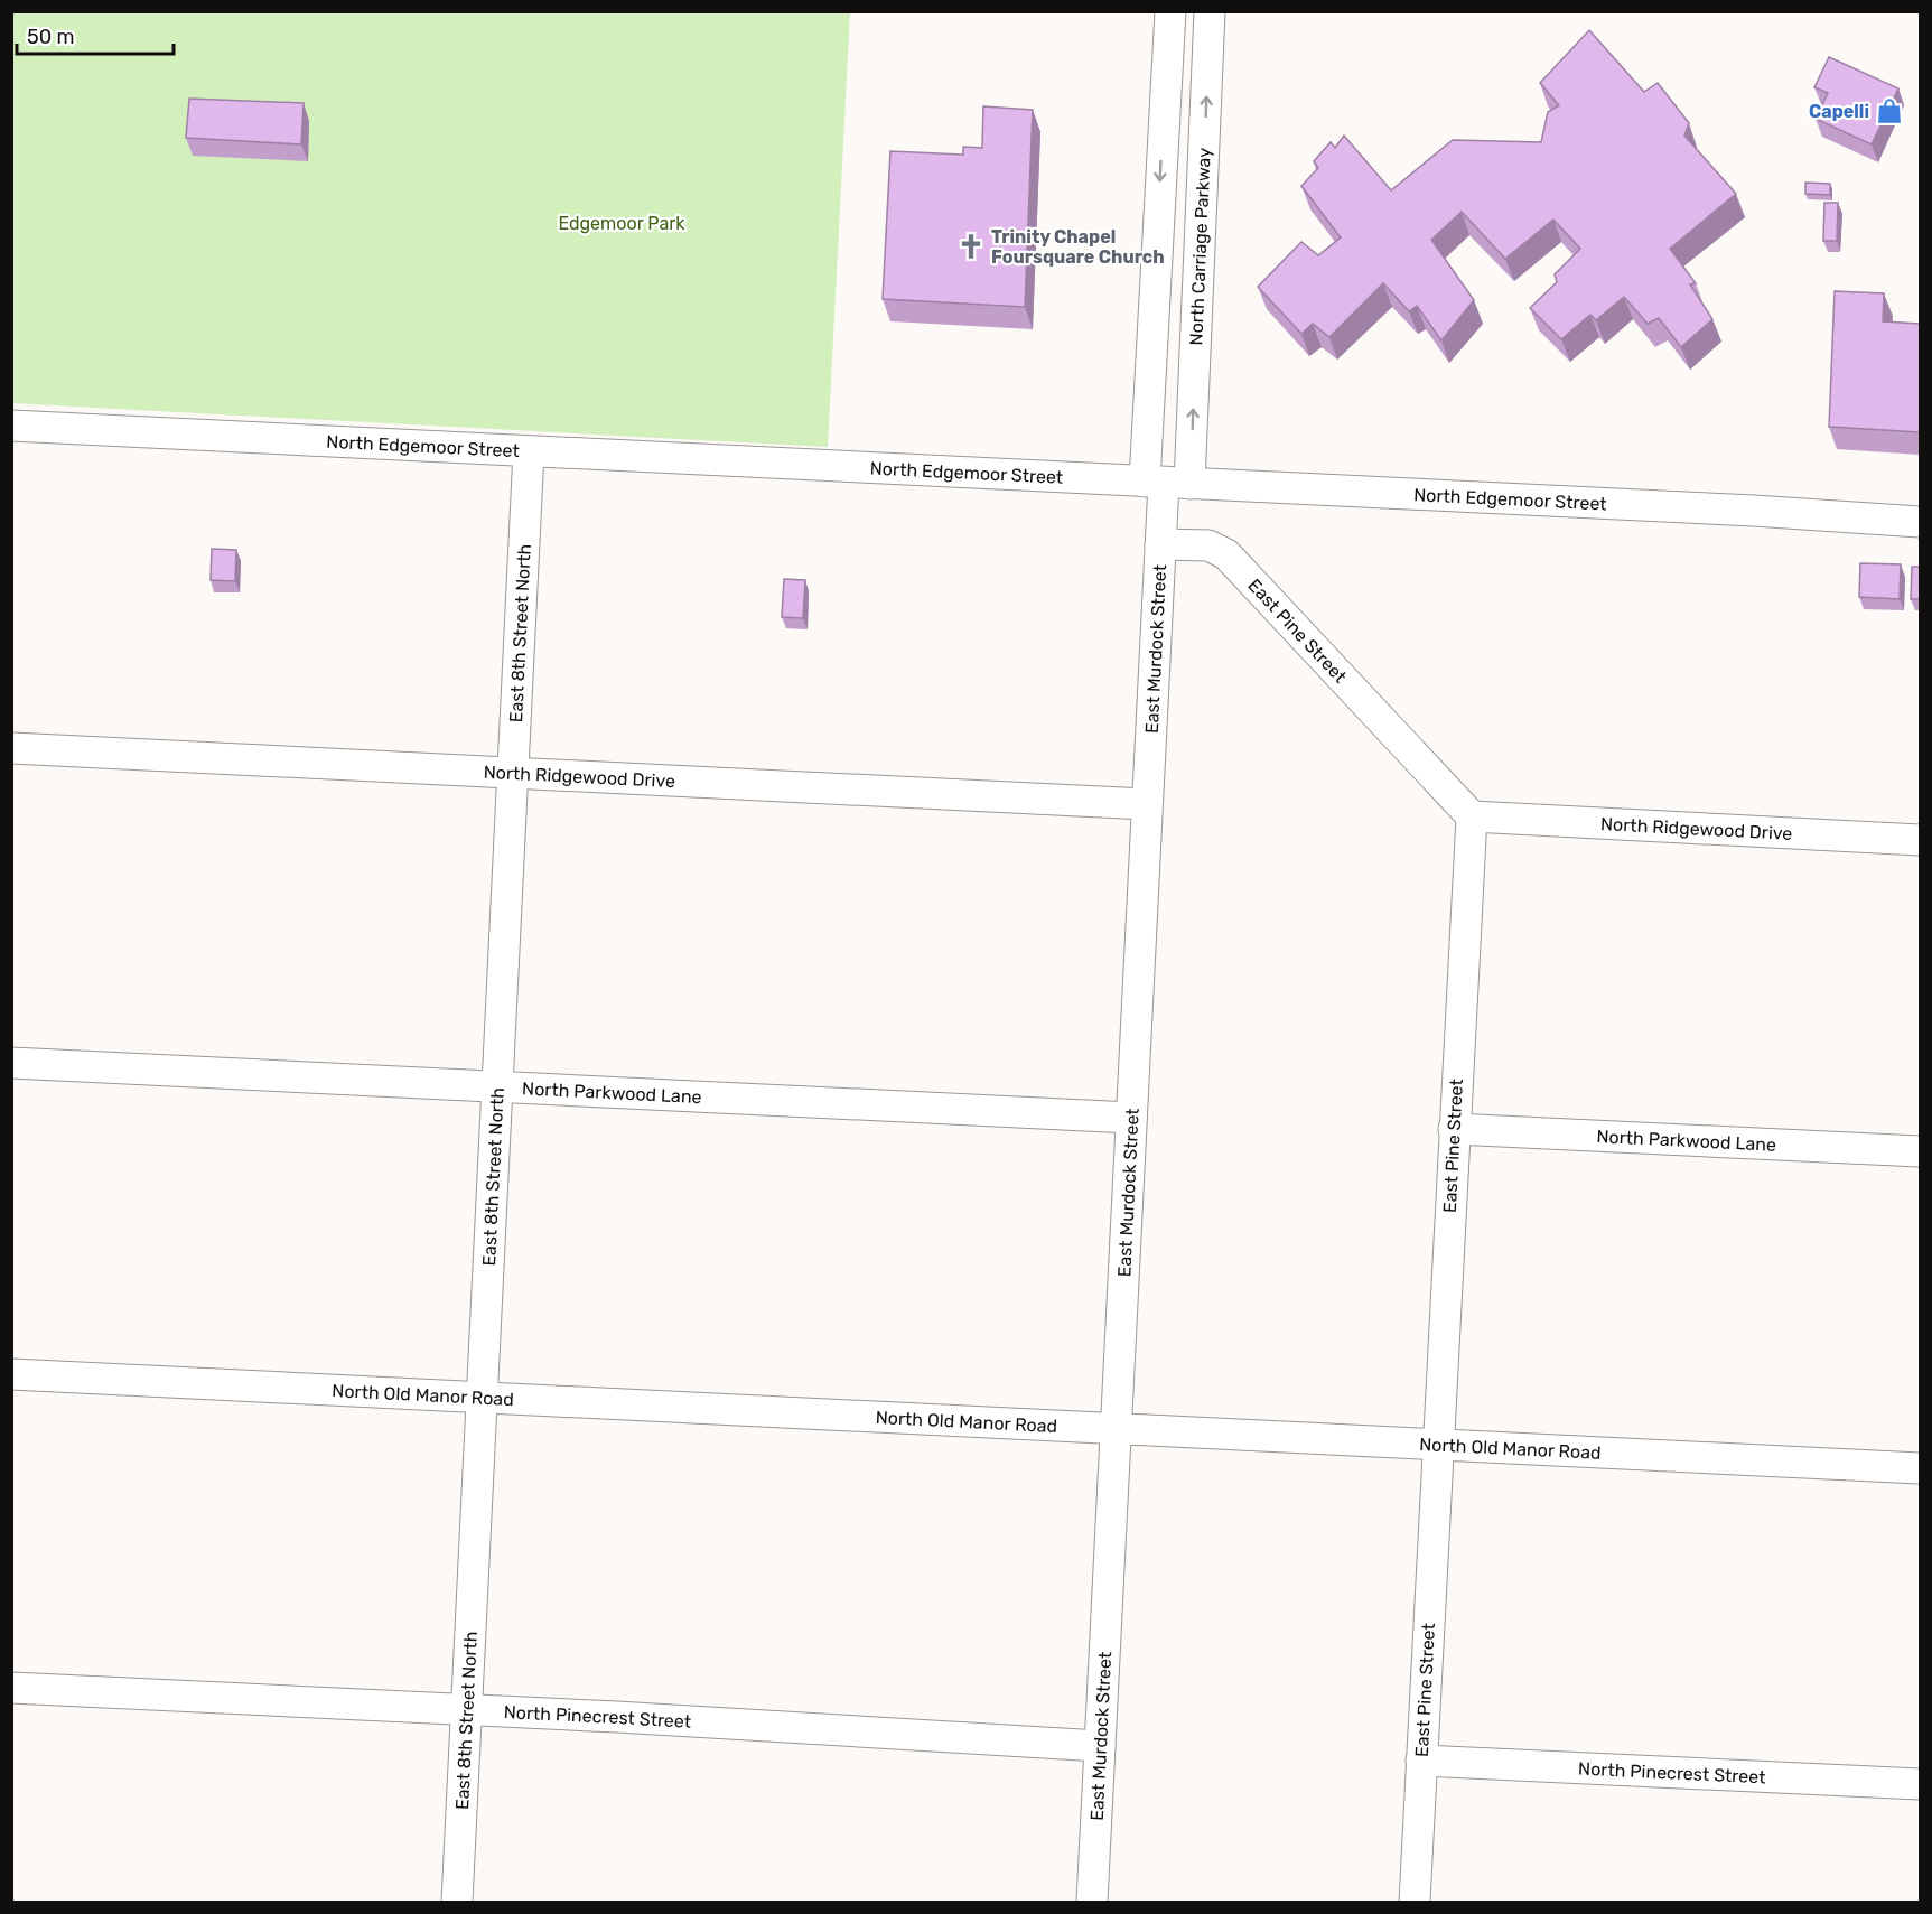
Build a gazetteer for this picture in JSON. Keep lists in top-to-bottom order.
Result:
{
  "streets": {
    "street": [
      "North Carriage Parkway",
      "North Edgemoor Street",
      "East Pine Street",
      "East 8th Street North",
      "East Murdock Street",
      "North Ridgewood Drive",
      "North Parkwood Lane",
      "North Old Manor Road",
      "North Pinecrest Street"
    ]
  },
  "crossings": [
    ["North Carriage Parkway", "North Edgemoor Street"],
    ["North Carriage Parkway", "East Murdock Street"],
    ["North Edgemoor Street", "East 8th Street North"],
    ["North Edgemoor Street", "East Murdock Street"],
    ["East Pine Street", "East Murdock Street"],
    ["East Pine Street", "North Ridgewood Drive"],
    ["East Pine Street", "North Parkwood Lane"],
    ["East Pine Street", "North Old Manor Road"],
    ["East Pine Street", "North Pinecrest Street"],
    ["East 8th Street North", "North Ridgewood Drive"],
    ["East 8th Street North", "North Parkwood Lane"],
    ["East 8th Street North", "North Old Manor Road"],
    ["East 8th Street North", "North Pinecrest Street"],
    ["East Murdock Street", "North Ridgewood Drive"],
    ["East Murdock Street", "North Parkwood Lane"],
    ["East Murdock Street", "North Old Manor Road"],
    ["East Murdock Street", "North Pinecrest Street"]
  ],
  "parks": ["Edgemoor Park"],
  "places": {
    "shop": ["Capelli"],
    "church": ["Trinity Chapel Foursquare Church"]
  },
  "scale_bar": "50 m"
}
